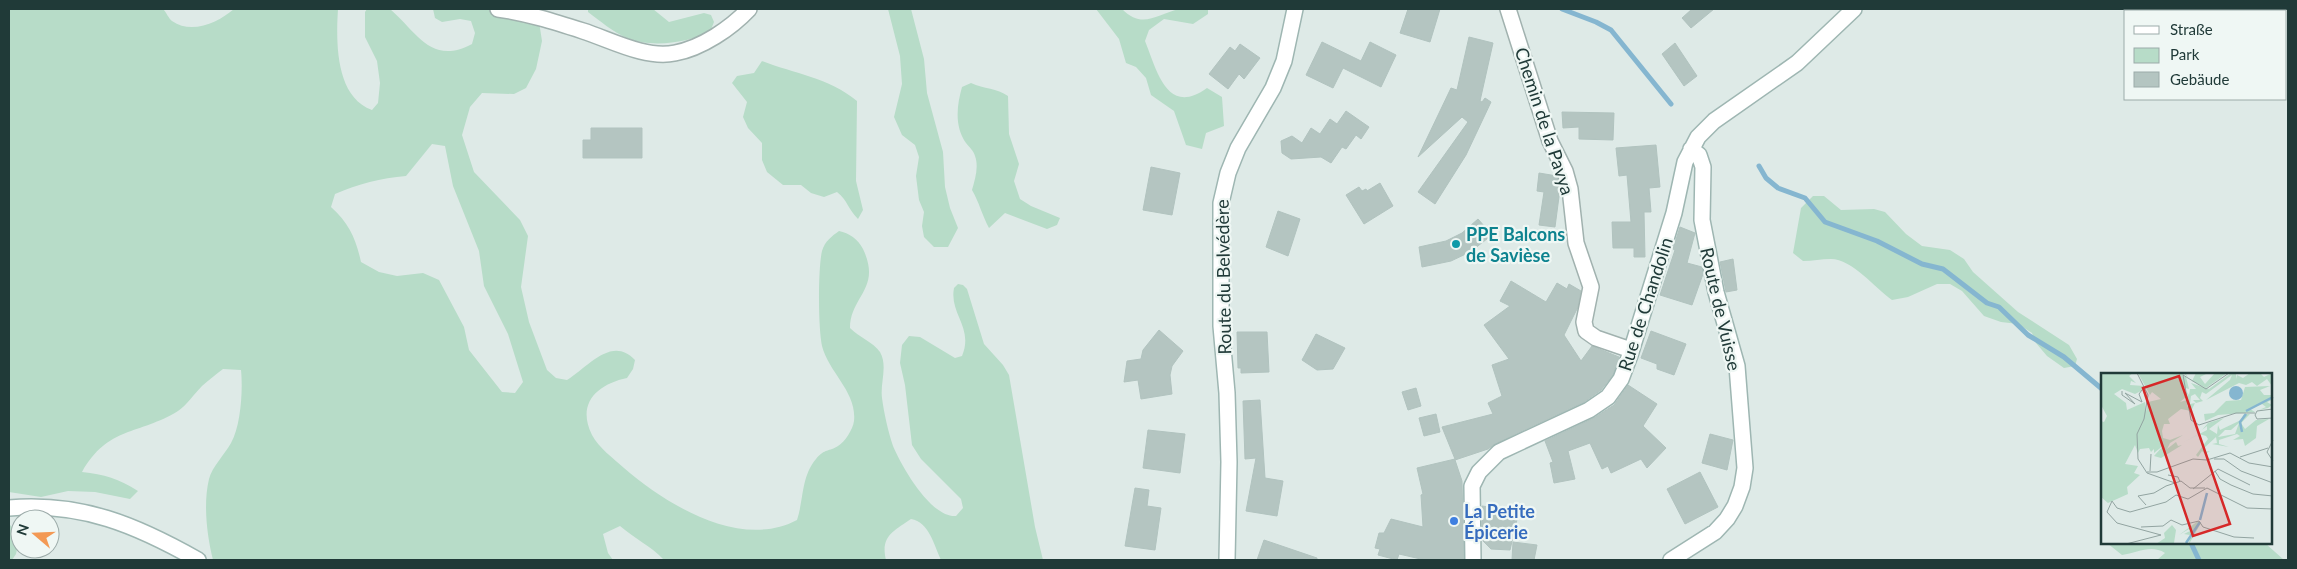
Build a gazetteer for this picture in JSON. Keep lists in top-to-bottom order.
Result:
{
  "streets": {
    "street": [
      "Chemin de la Pavya",
      "Route du Belvédère",
      "Rue de Chandolin",
      "Route de Vuisse"
    ]
  },
  "crossings": [
    ["Chemin de la Pavya", "Rue de Chandolin"],
    ["Rue de Chandolin", "Route de Vuisse"]
  ],
  "places": ["PPE Balcons de Savièse", "La Petite Épicerie"],
  "legend": ["Straße", "Park", "Gebäude"],
  "north": "left"
}
